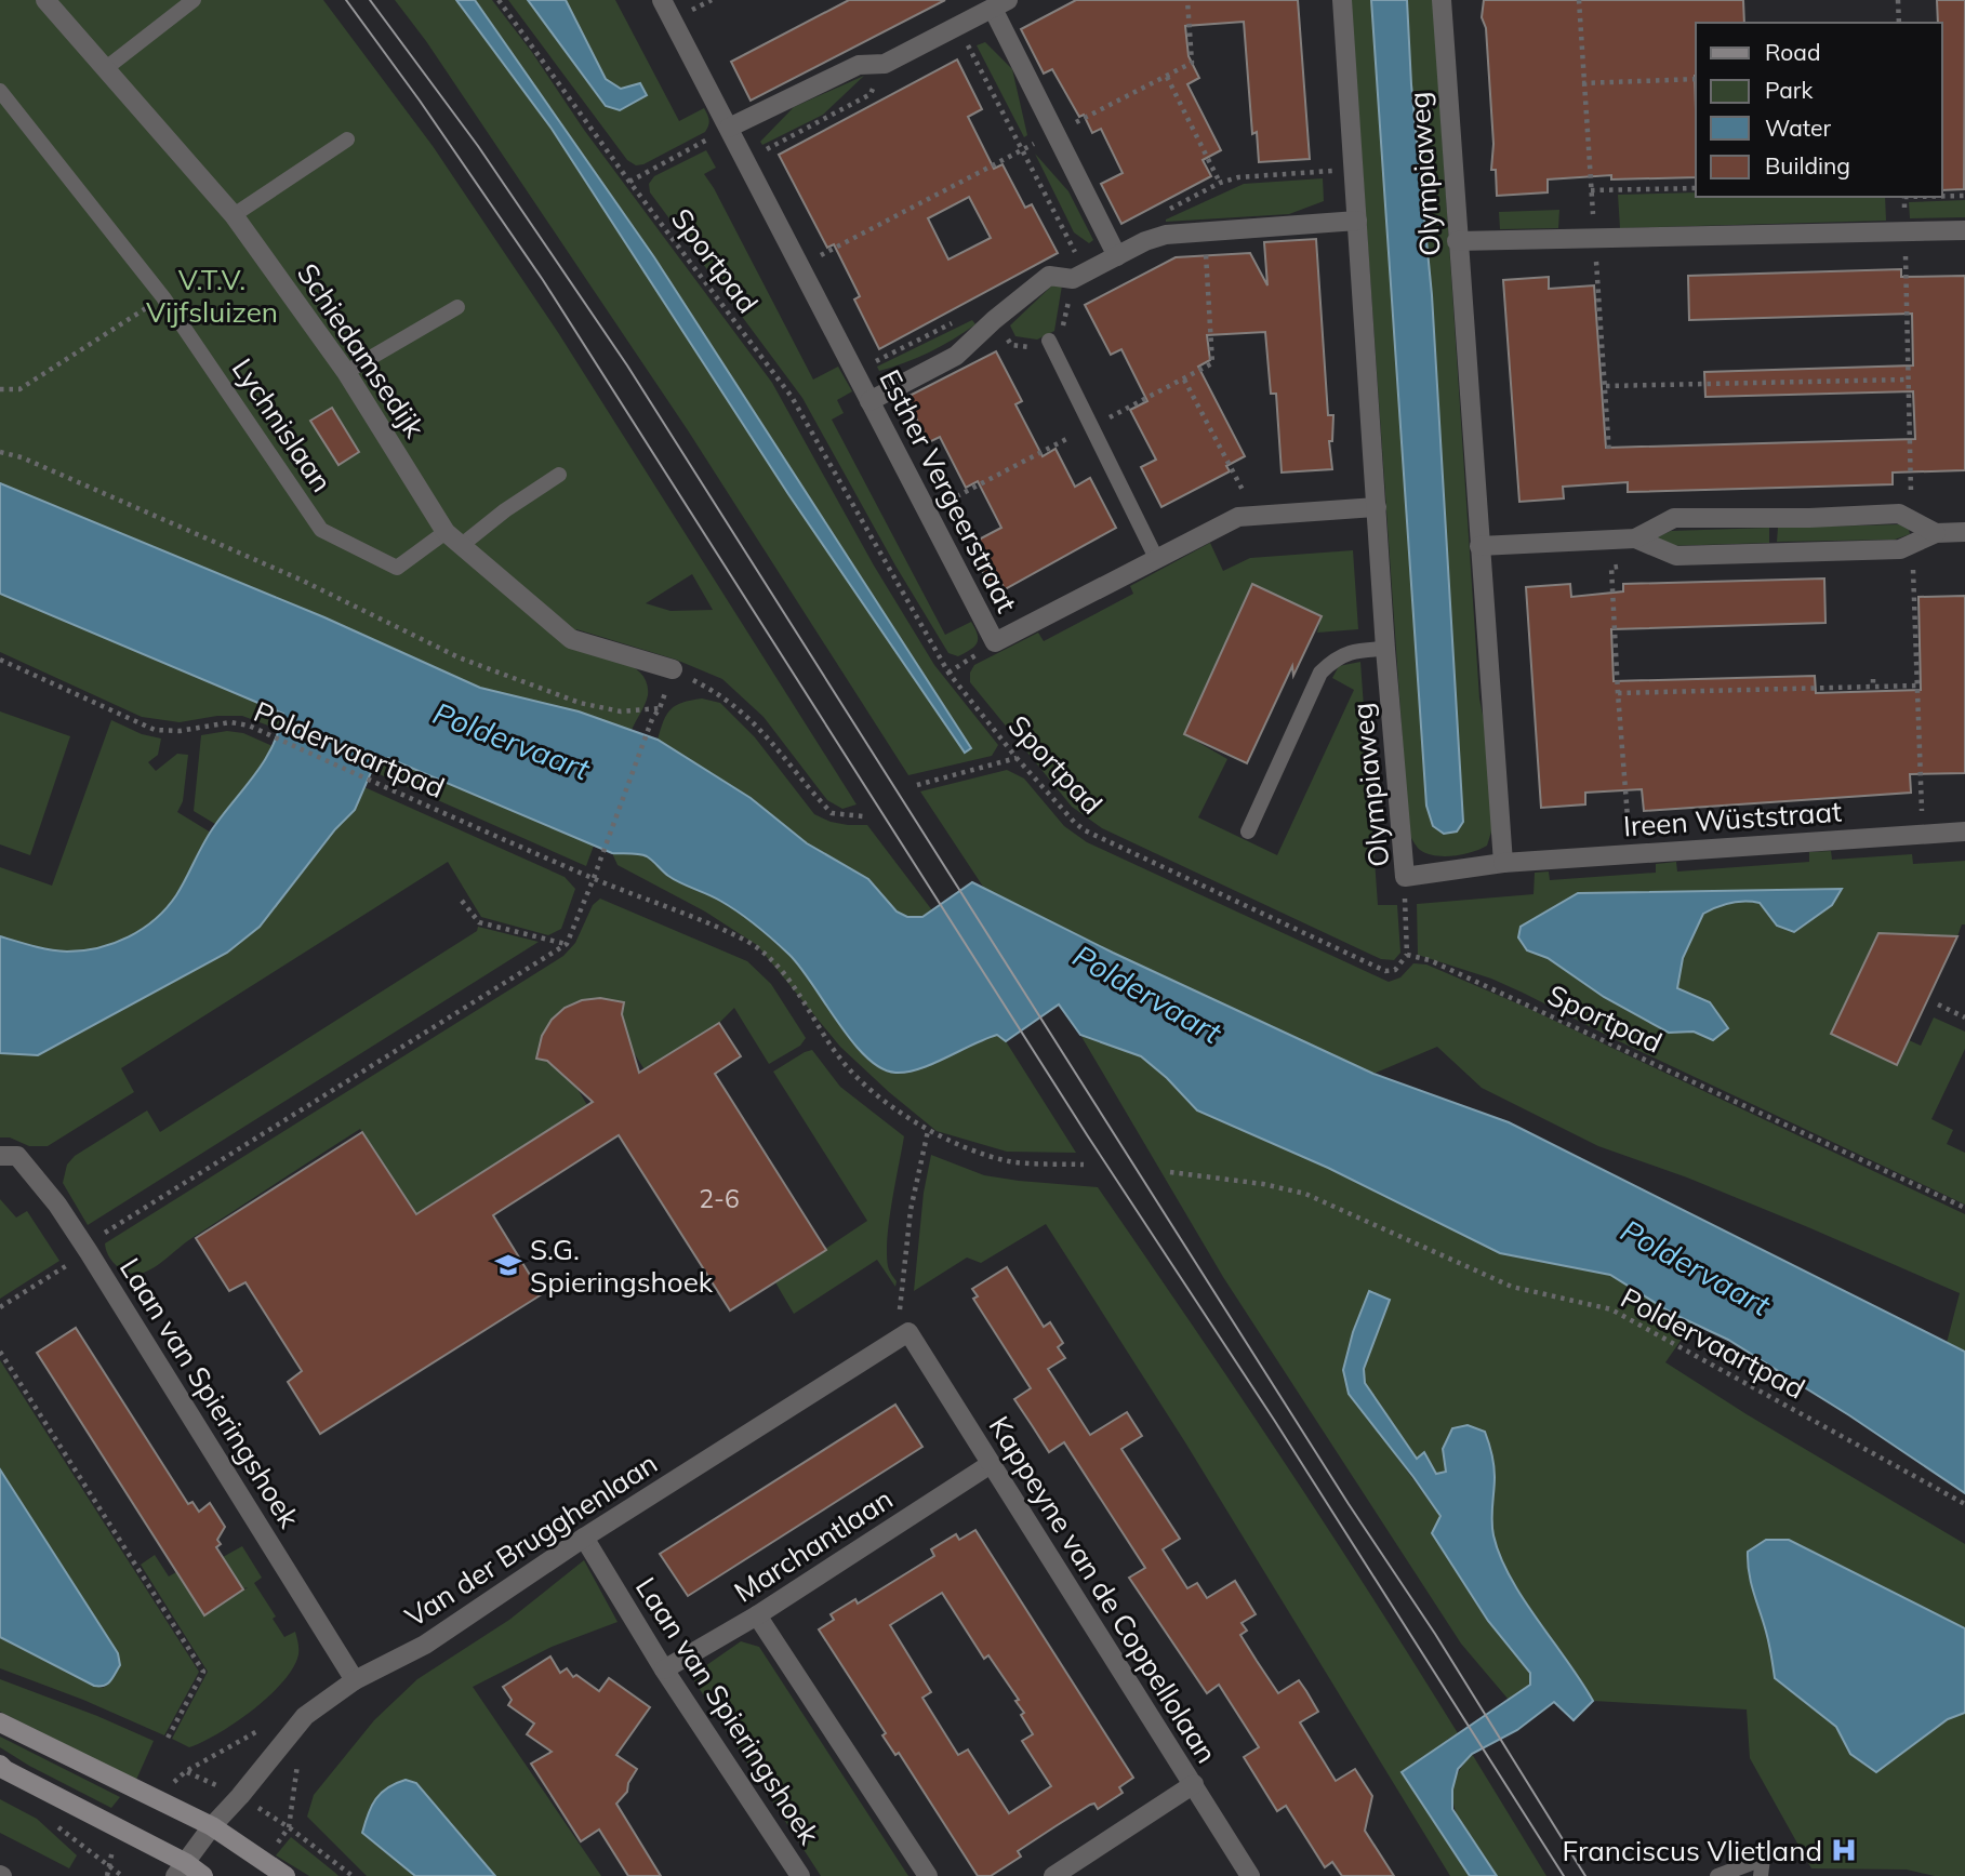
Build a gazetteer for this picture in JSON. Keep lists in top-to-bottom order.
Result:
{
  "streets": {
    "street": [
      "Olympiaweg",
      "Schiedamsedijk",
      "Esther Vergeerstraat",
      "Ireen Wüststraat",
      "Laan van Spieringshoek",
      "Van der Brugghenlaan",
      "Marchantlaan",
      "Kappeyne van de Coppellolaan"
    ],
    "lane": ["Lychnislaan"],
    "path": ["Sportpad", "Poldervaartpad"]
  },
  "crossings": [
    ["Olympiaweg", "Esther Vergeerstraat"],
    ["Olympiaweg", "Ireen Wüststraat"],
    ["Schiedamsedijk", "Lychnislaan"],
    ["Laan van Spieringshoek", "Van der Brugghenlaan"],
    ["Laan van Spieringshoek", "Marchantlaan"],
    ["Van der Brugghenlaan", "Kappeyne van de Coppellolaan"],
    ["Marchantlaan", "Kappeyne van de Coppellolaan"]
  ],
  "water": ["Poldervaart"],
  "parks": ["V.T.V. Vijfsluizen"],
  "places": {
    "school or university": ["S.G. Spieringshoek"],
    "hospital": ["Franciscus Vlietland"]
  },
  "house_numbers": ["2-6"],
  "legend": [
    "Road",
    "Park",
    "Water",
    "Building"
  ]
}
